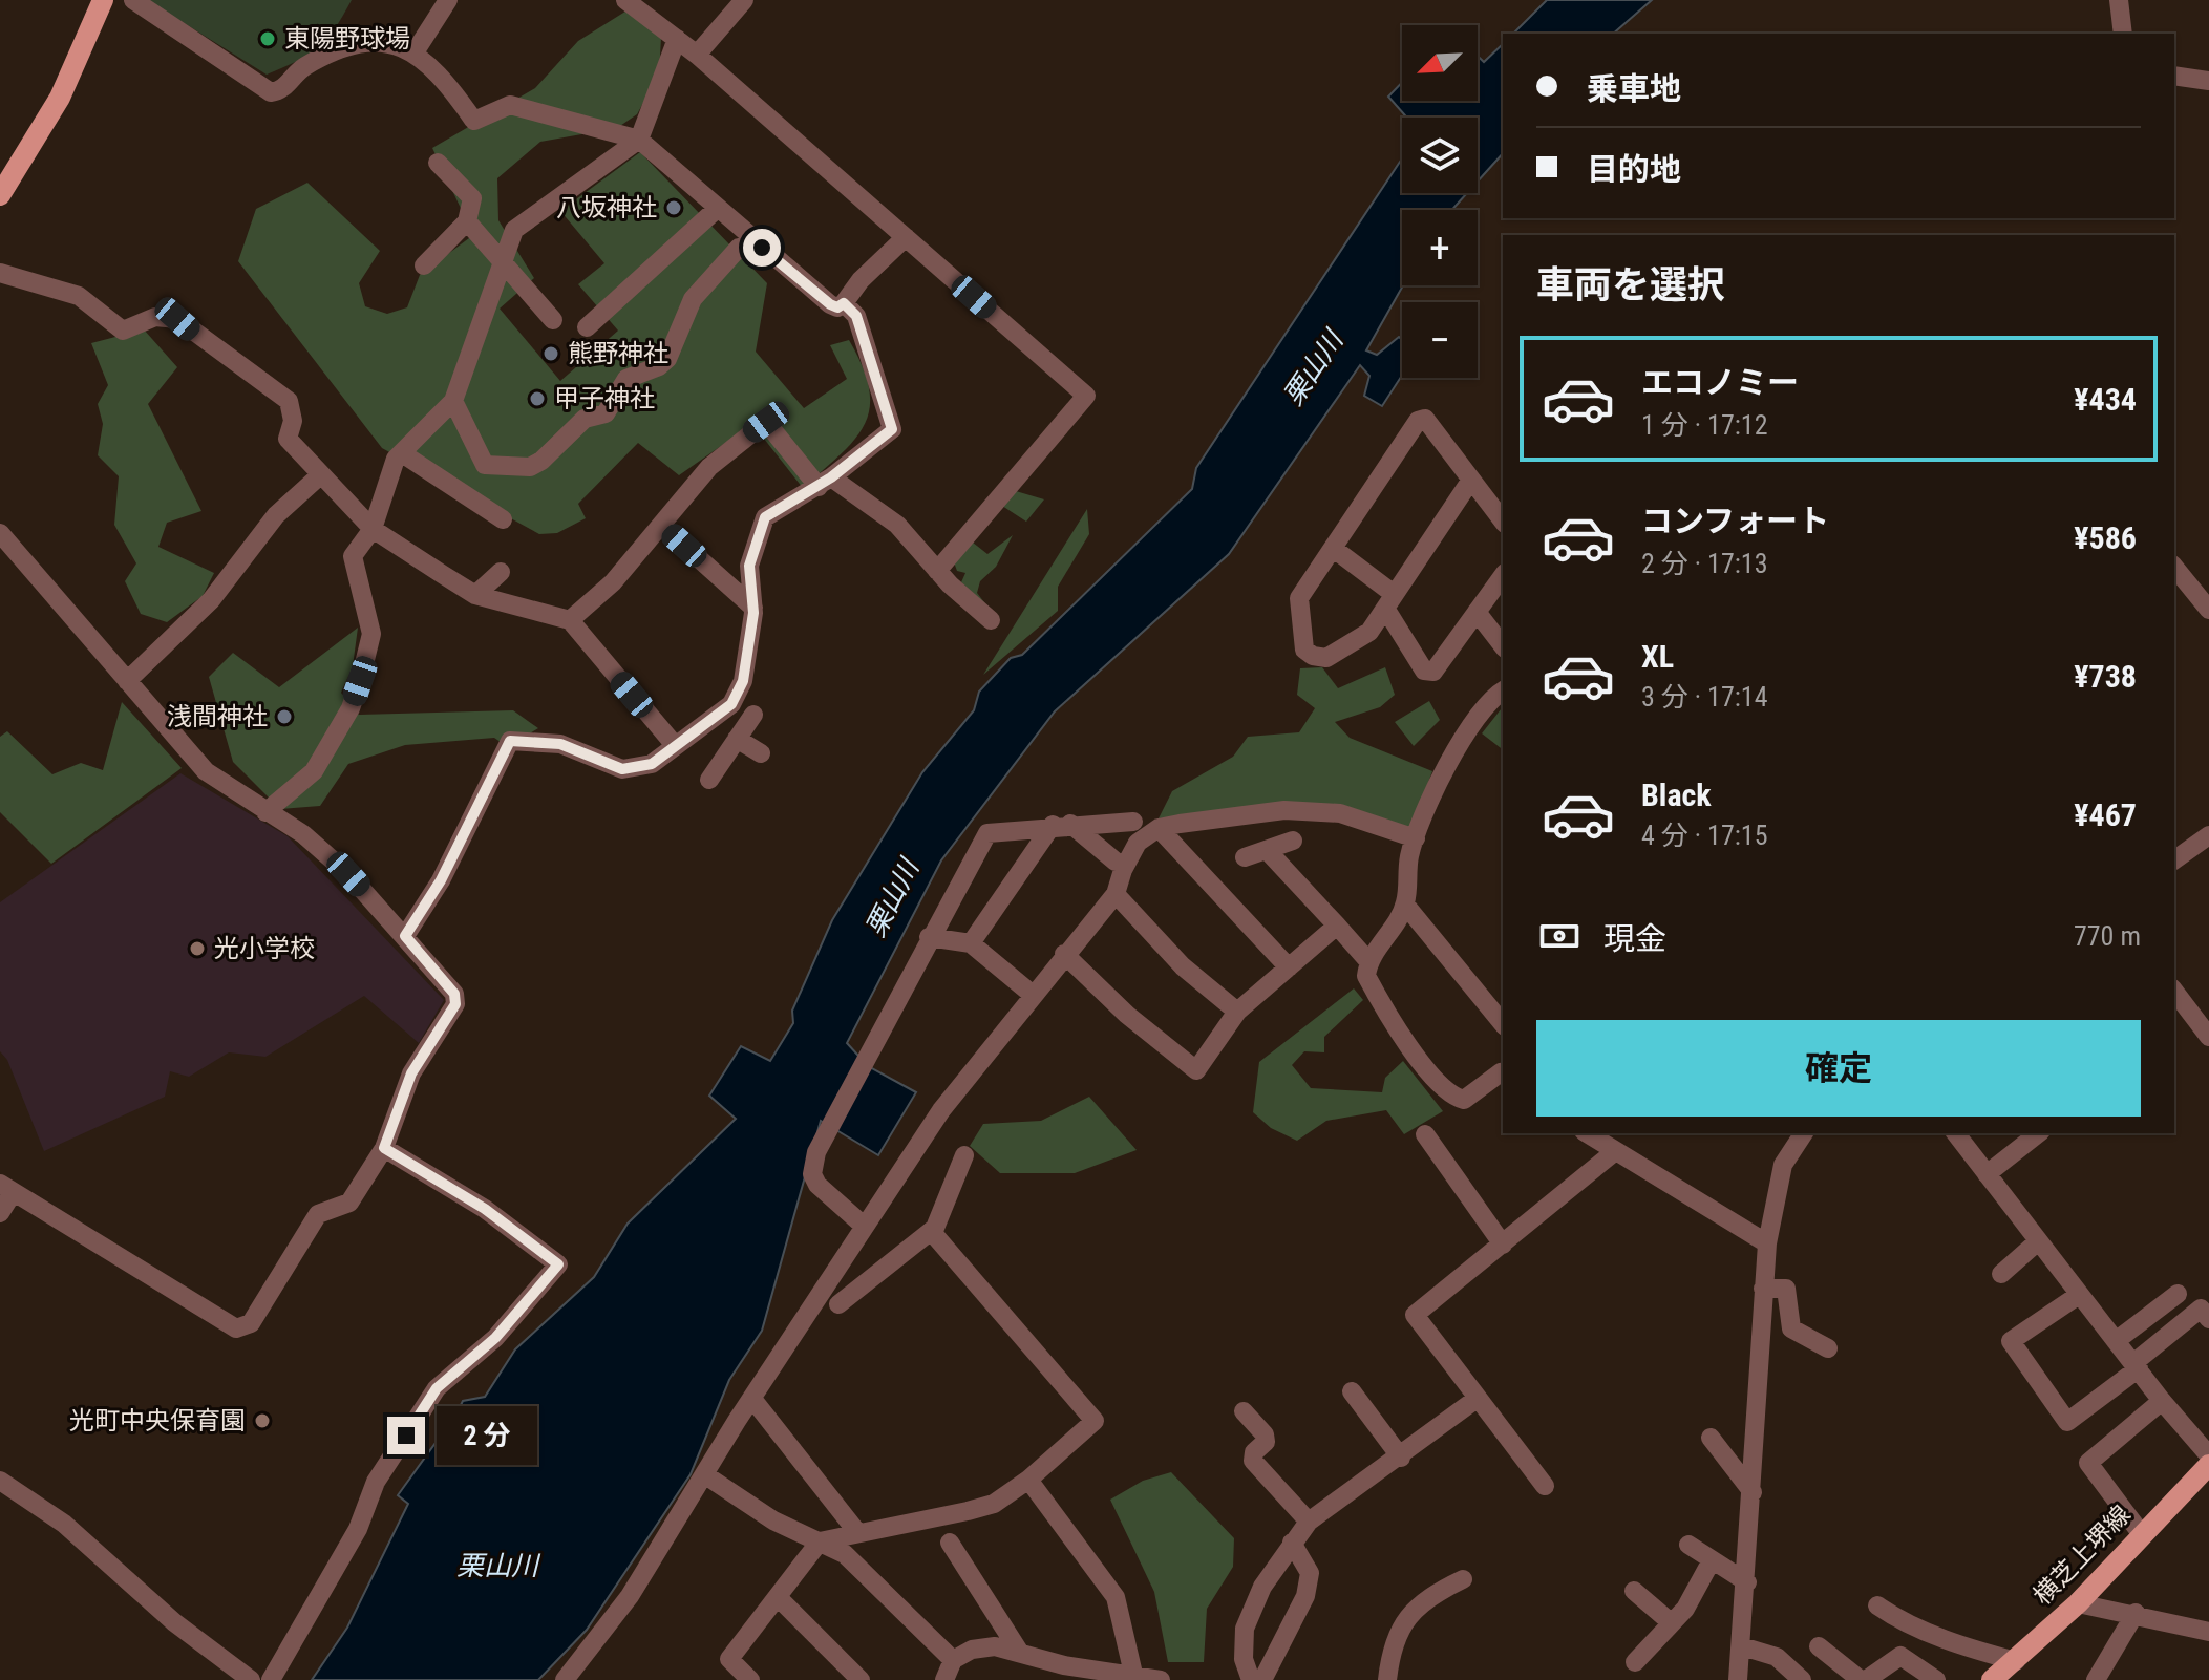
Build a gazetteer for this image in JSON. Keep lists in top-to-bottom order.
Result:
{
  "streets": {
    "main road": ["横芝上堺線"]
  },
  "water": ["栗山川"],
  "places": [
    "東陽野球場",
    "八坂神社",
    "熊野神社",
    "甲子神社",
    "浅間神社",
    "光小学校",
    "光町中央保育園"
  ],
  "north": "bottom left",
  "page": {
    "map_buttons": ["+", "−"],
    "banner": ["乗車地", "目的地"],
    "heading": "車両を選択",
    "list": [
      {
        "name": "エコノミー",
        "note": "1 分 · 17:12",
        "value": "¥434"
      },
      {
        "name": "コンフォート",
        "note": "2 分 · 17:13",
        "value": "¥586"
      },
      {
        "name": "XL",
        "note": "3 分 · 17:14",
        "value": "¥738"
      },
      {
        "name": "Black",
        "note": "4 分 · 17:15",
        "value": "¥467"
      }
    ],
    "pay": ["現金", "770 m"],
    "buttons": "確定",
    "bubble": "2 分"
  }
}
